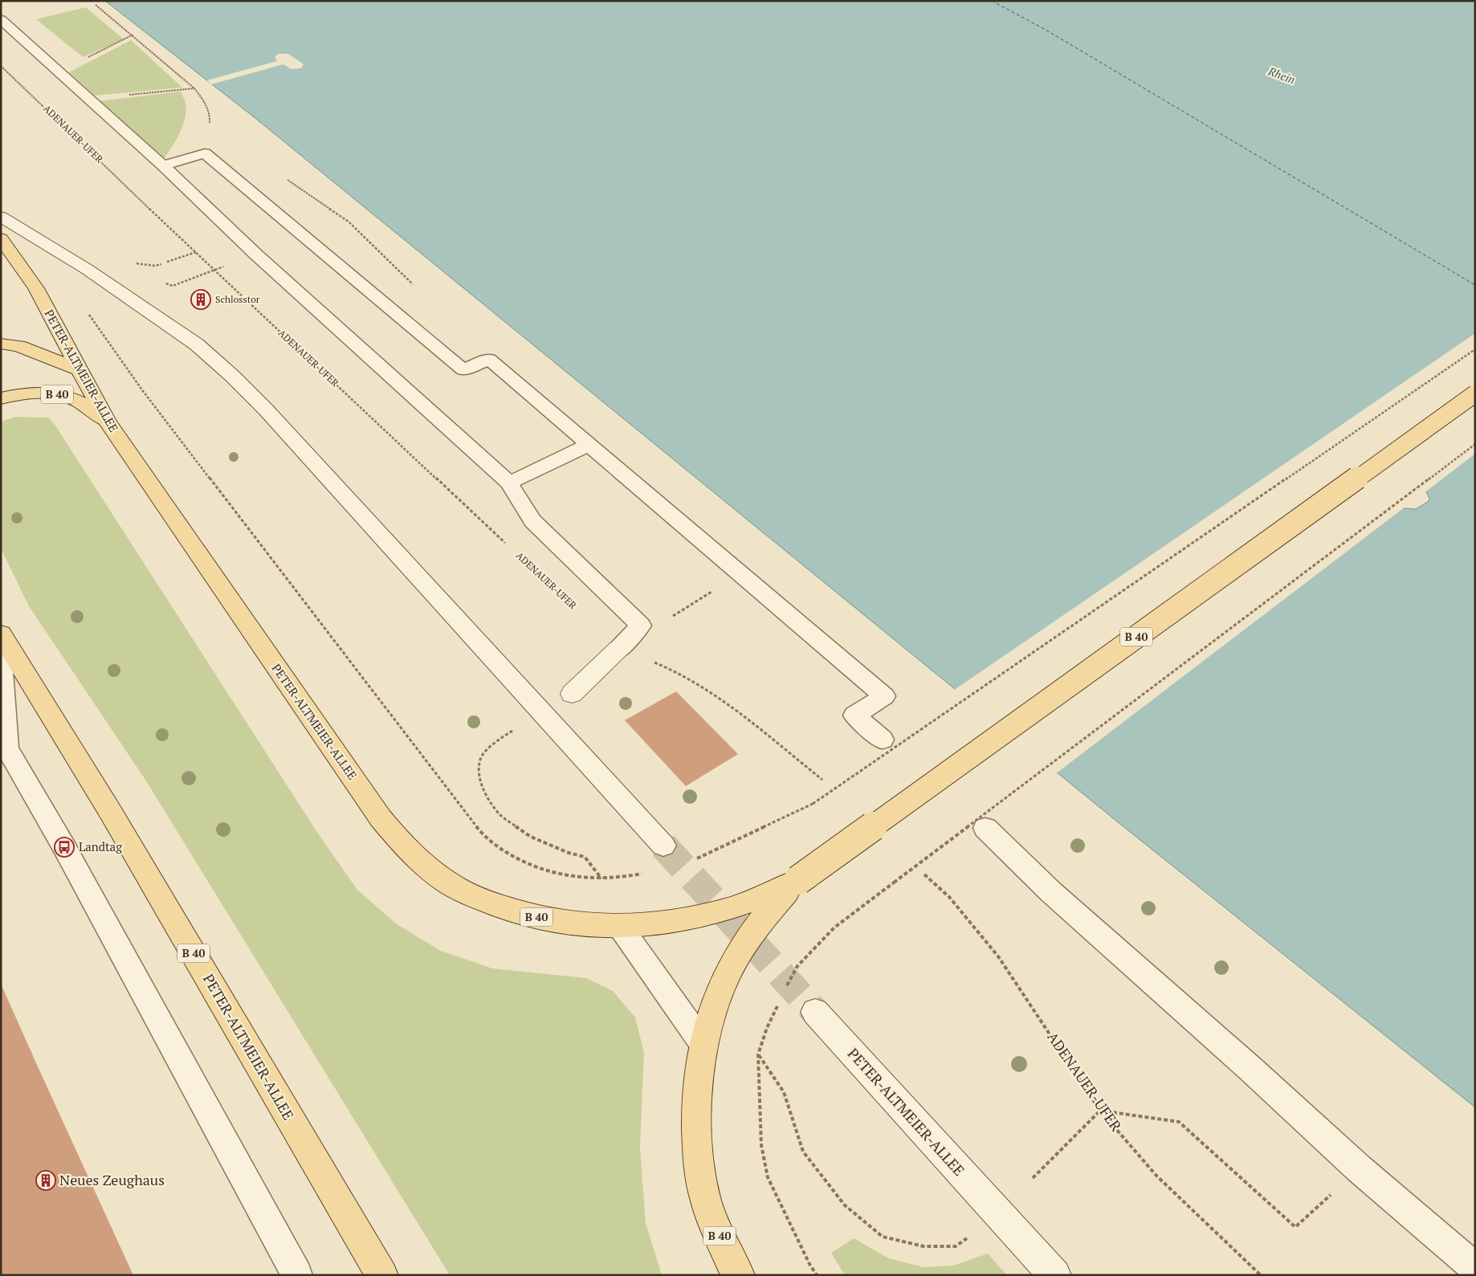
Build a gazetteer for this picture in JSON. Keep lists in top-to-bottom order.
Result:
{
  "streets": {
    "main road": ["PETER-ALTMEIER-ALLEE", "B 40"],
    "path": ["ADENAUER-UFER"]
  },
  "crossings": [
    ["PETER-ALTMEIER-ALLEE", "B 40"]
  ],
  "water": ["Rhein"],
  "places": {
    "building": ["Schlosstor", "Neues Zeughaus"],
    "bus stop": ["Landtag"]
  }
}
